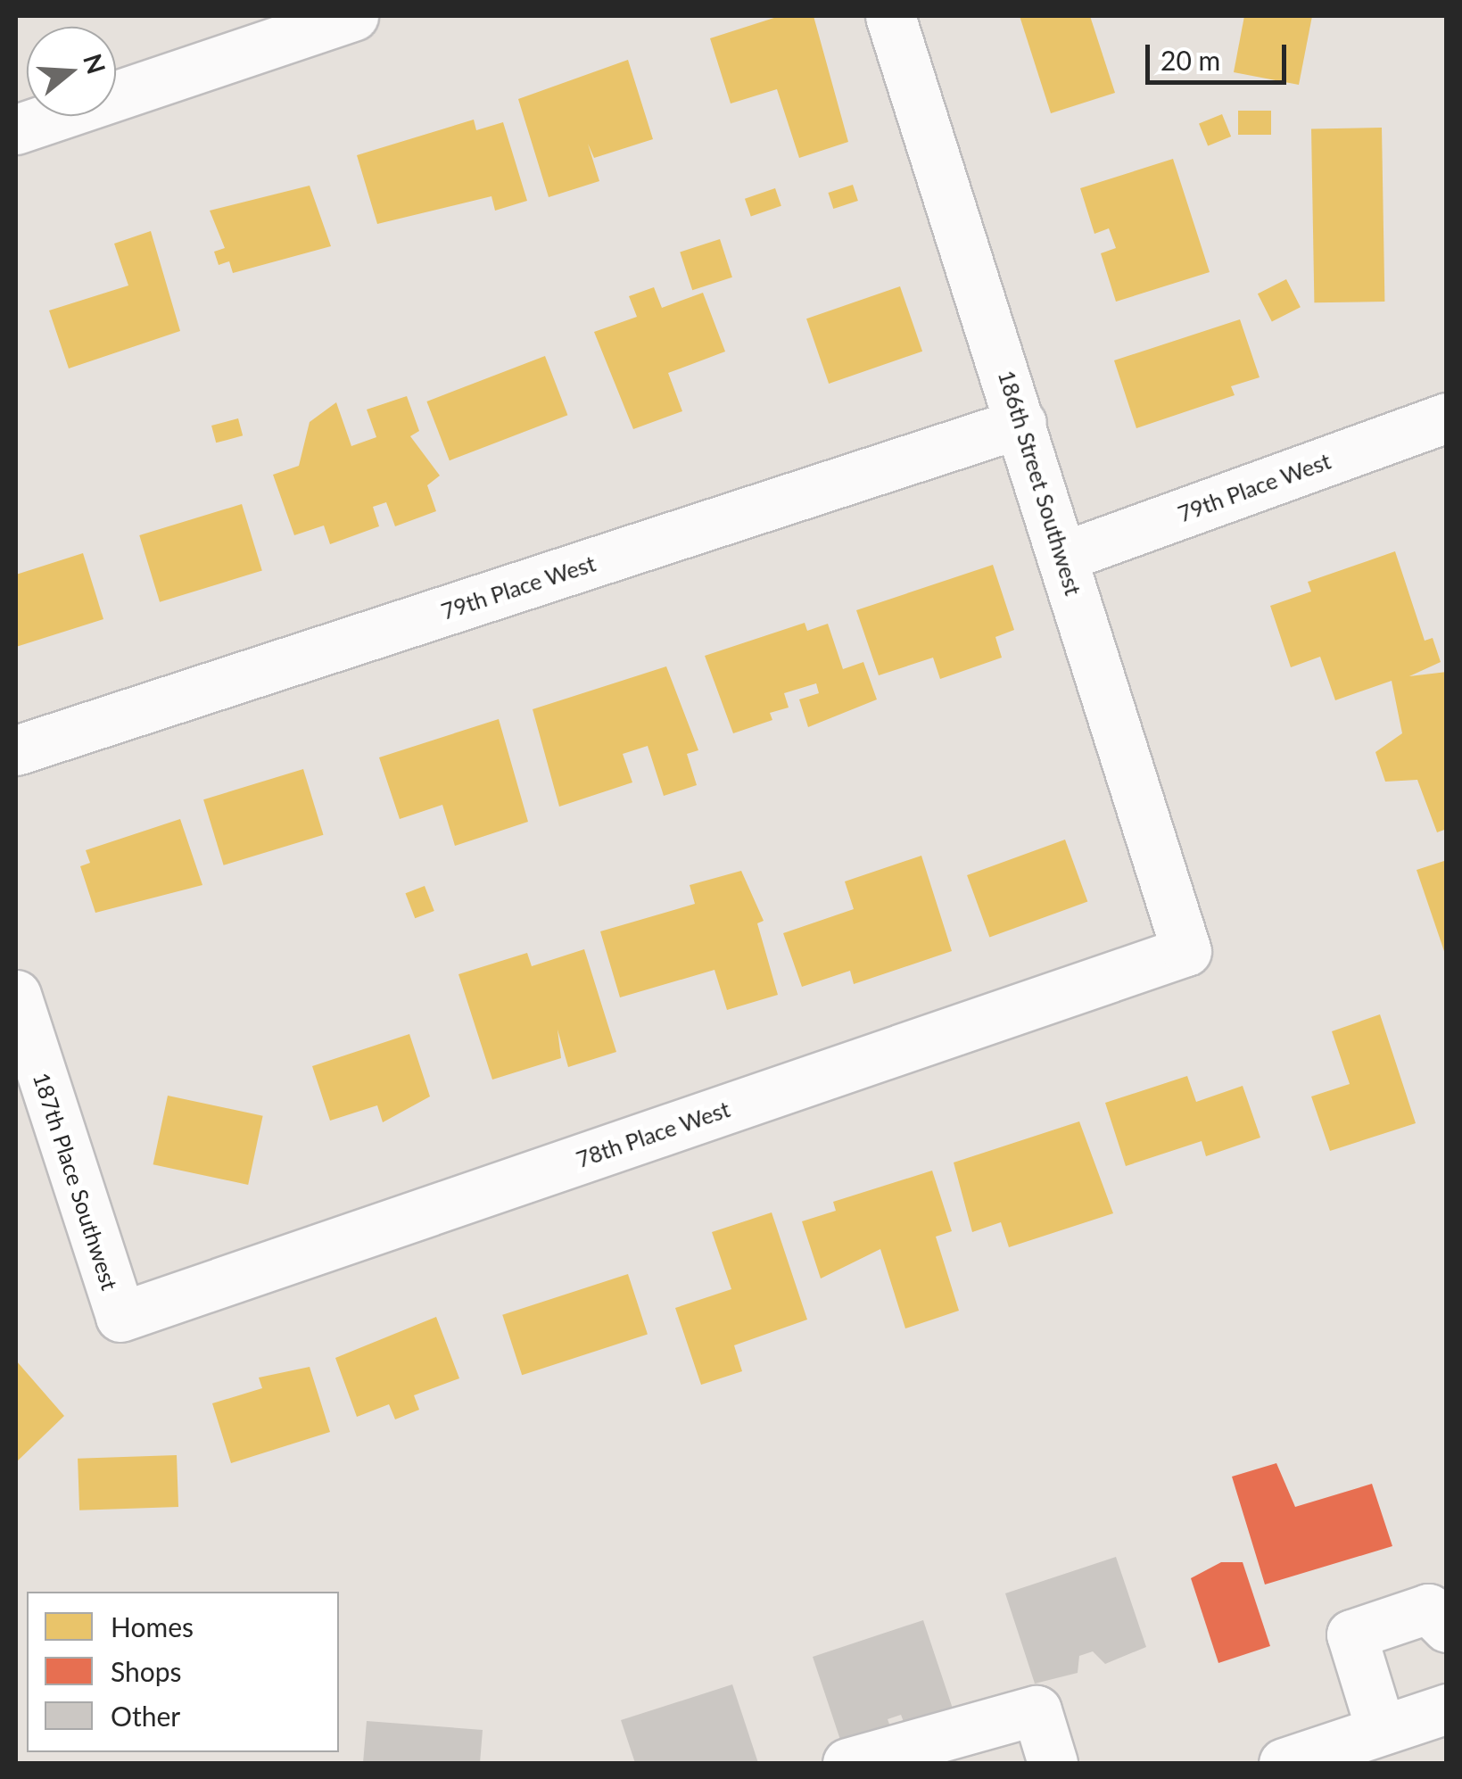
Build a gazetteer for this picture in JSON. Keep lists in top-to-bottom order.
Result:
{
  "streets": {
    "street": [
      "186th Street Southwest",
      "79th Place West",
      "78th Place West",
      "187th Place Southwest"
    ]
  },
  "crossings": [
    ["186th Street Southwest", "79th Place West"],
    ["186th Street Southwest", "78th Place West"],
    ["78th Place West", "187th Place Southwest"]
  ],
  "legend": ["Homes", "Shops", "Other"],
  "scale_bar": "20 m",
  "north": "right"
}
